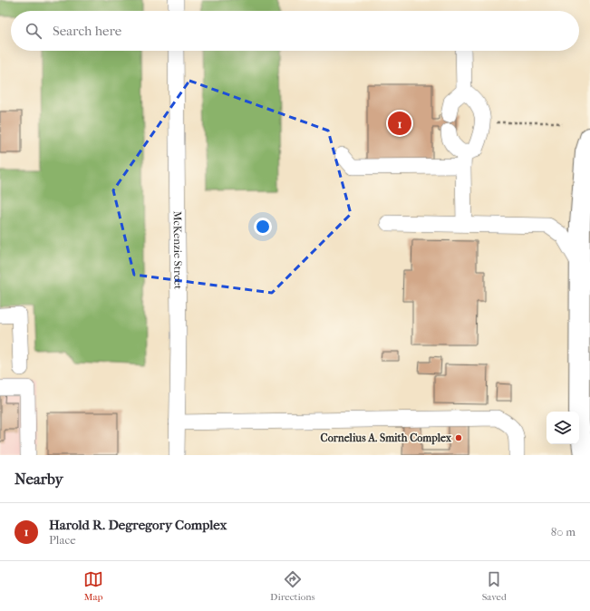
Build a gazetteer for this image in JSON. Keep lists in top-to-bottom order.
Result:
{
  "streets": {
    "street": ["McKenzie Street"]
  },
  "places": ["Cornelius A. Smith Complex"],
  "page": {
    "search": "Search here",
    "pins": "1",
    "heading": "Nearby",
    "list": [
      {
        "mark": "1",
        "name": "Harold R. Degregory Complex",
        "note": "Place",
        "value": "80 m"
      }
    ],
    "nav": ["Map", "Directions", "Saved"]
  }
}
